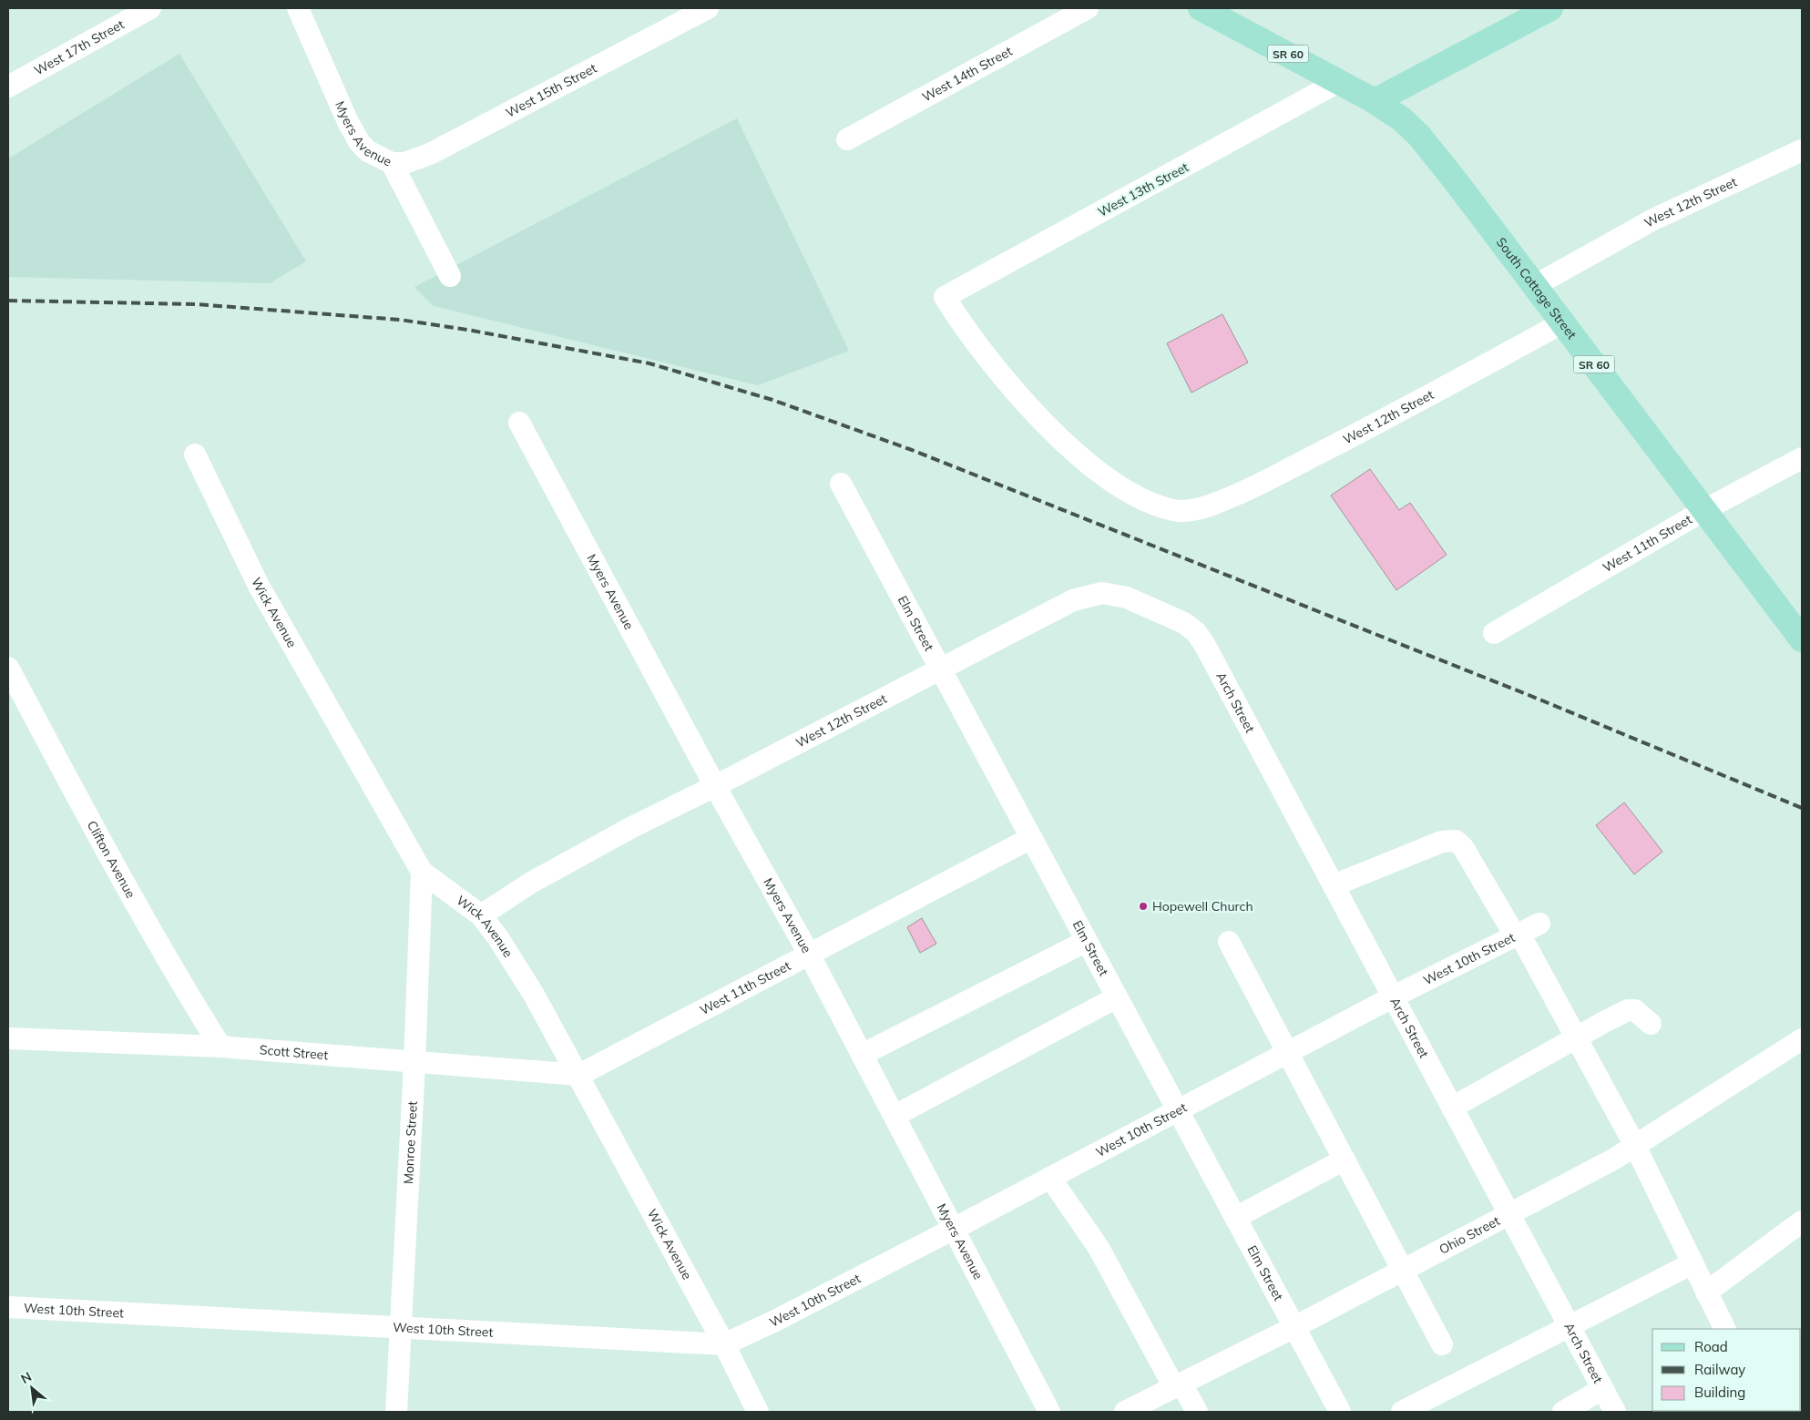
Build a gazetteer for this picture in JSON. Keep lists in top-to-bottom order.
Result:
{
  "streets": {
    "main road": ["SR 60", "South Cottage Street"],
    "street": [
      "West 17th Street",
      "West 14th Street",
      "West 15th Street",
      "Myers Avenue",
      "West 13th Street",
      "West 12th Street",
      "West 11th Street",
      "Wick Avenue",
      "Elm Street",
      "Arch Street",
      "Clifton Avenue",
      "West 10th Street",
      "Scott Street",
      "Monroe Street",
      "Ohio Street"
    ]
  },
  "crossings": [
    ["SR 60", "West 13th Street"],
    ["SR 60", "South Cottage Street"],
    ["West 15th Street", "Myers Avenue"],
    ["Myers Avenue", "West 12th Street"],
    ["Myers Avenue", "West 11th Street"],
    ["Myers Avenue", "West 10th Street"],
    ["West 13th Street", "West 12th Street"],
    ["West 12th Street", "South Cottage Street"],
    ["West 12th Street", "Wick Avenue"],
    ["West 12th Street", "Elm Street"],
    ["West 12th Street", "Arch Street"],
    ["South Cottage Street", "West 11th Street"],
    ["West 11th Street", "Wick Avenue"],
    ["West 11th Street", "Elm Street"],
    ["West 11th Street", "Scott Street"],
    ["Wick Avenue", "West 10th Street"],
    ["Wick Avenue", "Scott Street"],
    ["Wick Avenue", "Monroe Street"],
    ["Elm Street", "West 10th Street"],
    ["Elm Street", "Ohio Street"],
    ["Arch Street", "West 10th Street"],
    ["Arch Street", "Ohio Street"],
    ["Clifton Avenue", "Scott Street"],
    ["West 10th Street", "Monroe Street"],
    ["Scott Street", "Monroe Street"]
  ],
  "places": ["Hopewell Church"],
  "legend": ["Road", "Railway", "Building"],
  "north": "top left"
}
